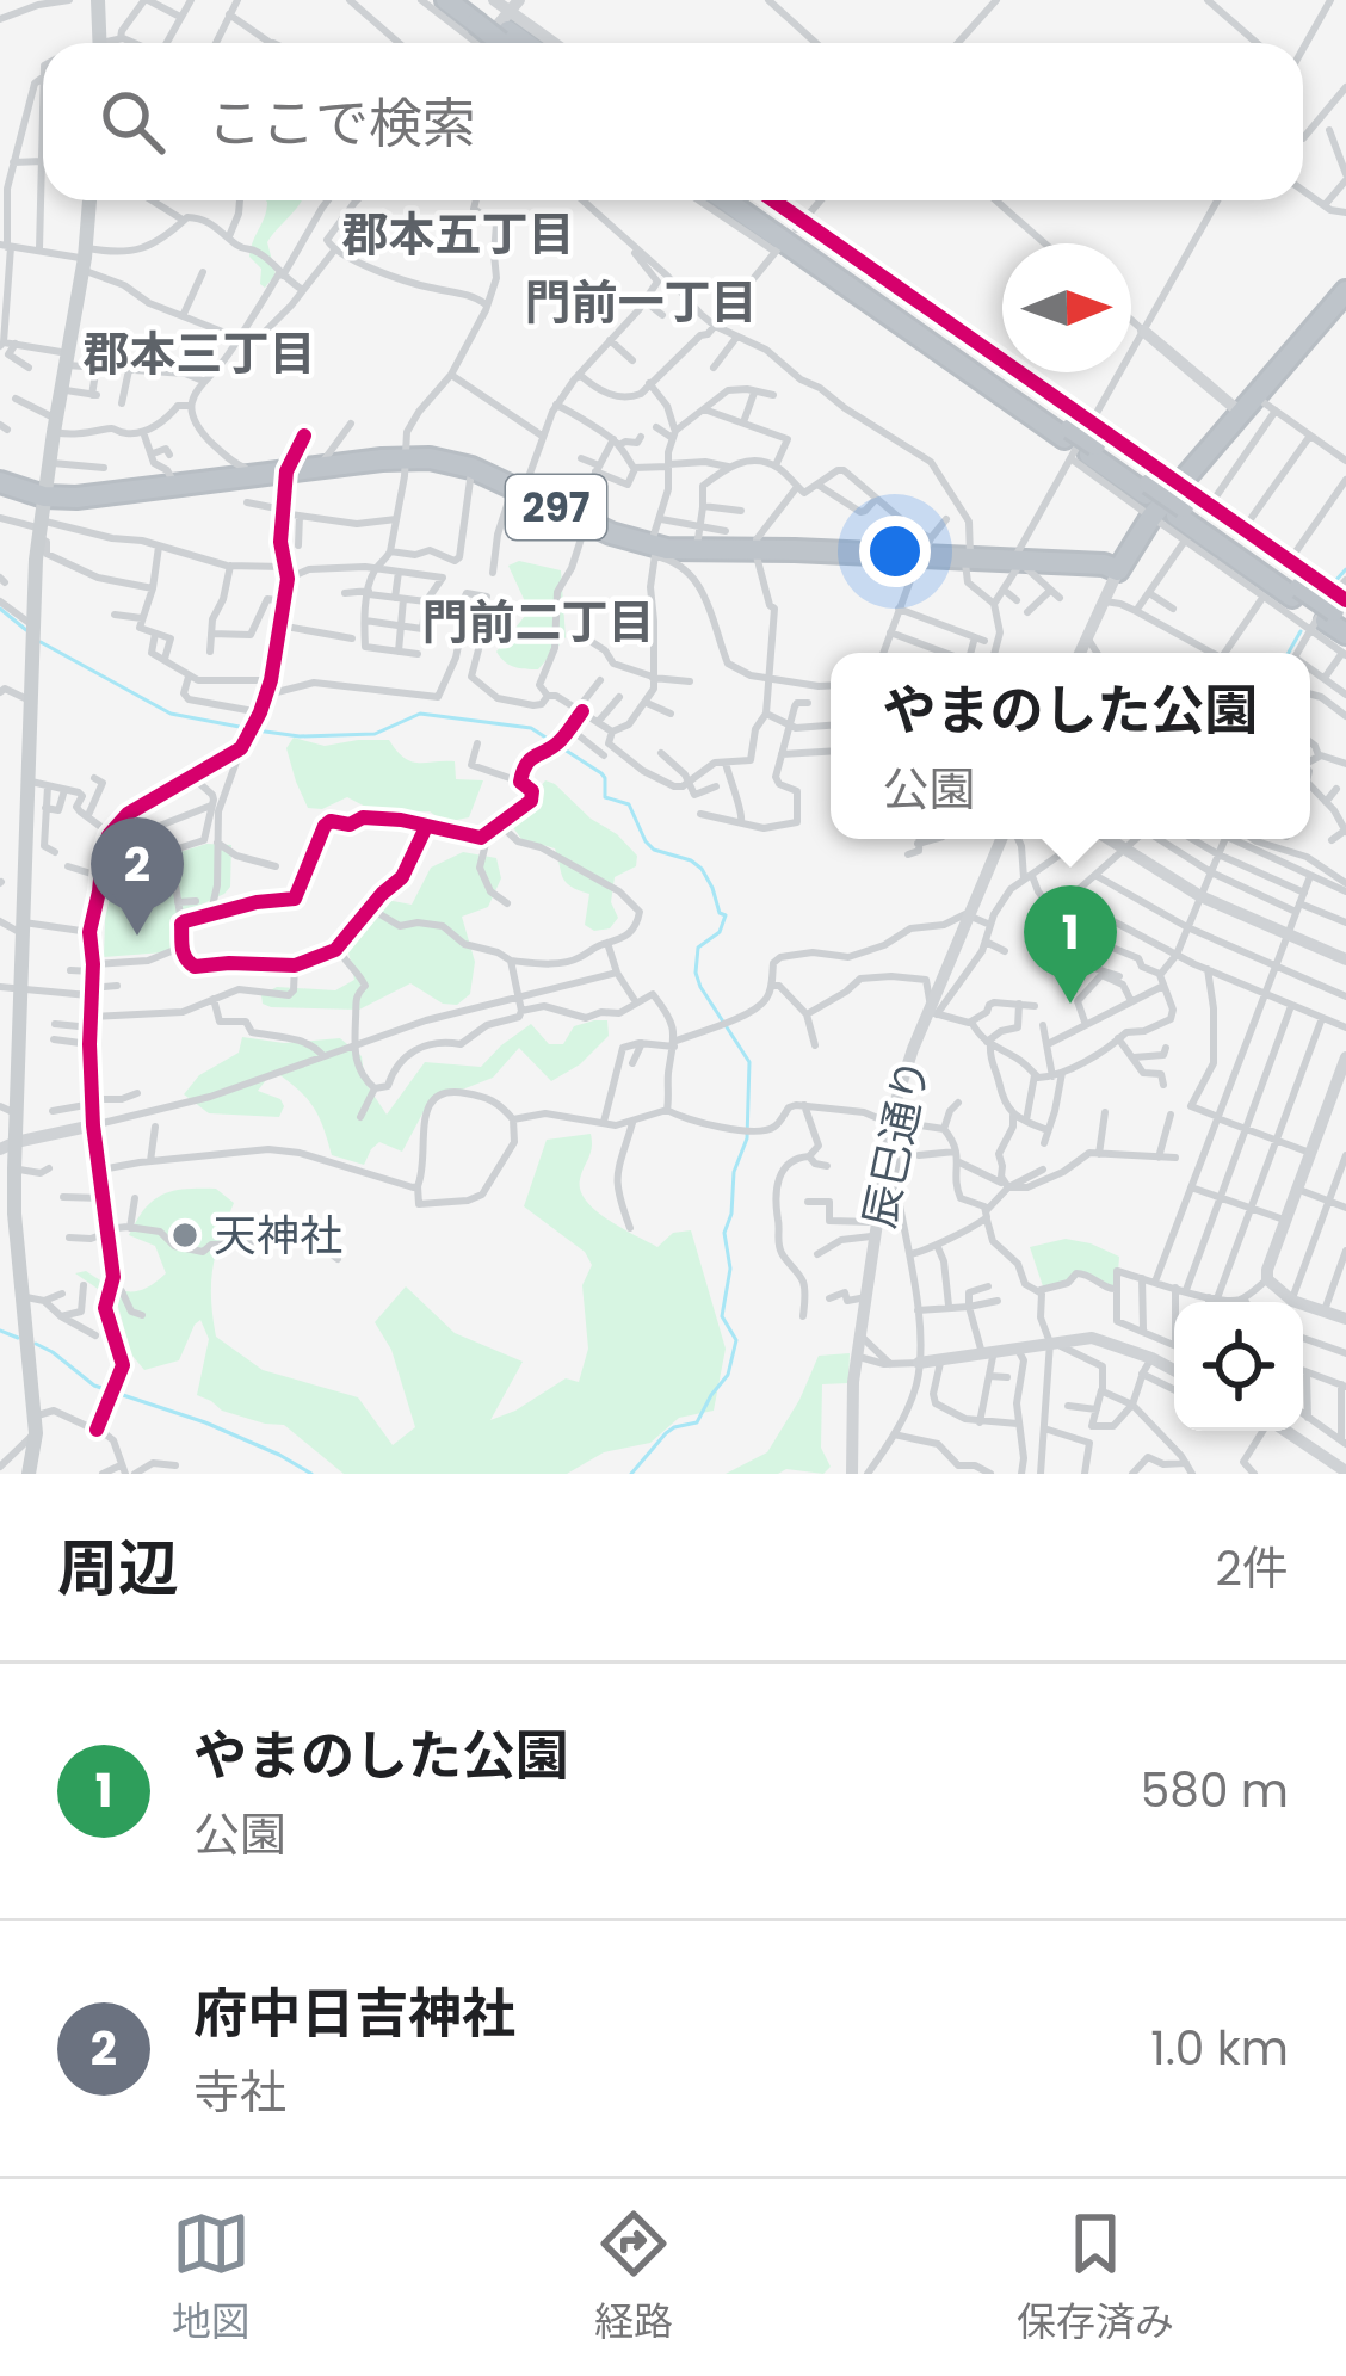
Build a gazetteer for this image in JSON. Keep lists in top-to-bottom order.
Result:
{
  "streets": {
    "highway": ["297"],
    "street": ["辰巳通り"]
  },
  "districts": [
    "郡本五丁目",
    "門前一丁目",
    "郡本三丁目",
    "門前二丁目"
  ],
  "places": ["天神社"],
  "north": "right",
  "page": {
    "search": "ここで検索",
    "popup": ["やまのした公園", "公園"],
    "pins": ["2", "1"],
    "heading": ["周辺", "2件"],
    "list": [
      {
        "mark": "1",
        "name": "やまのした公園",
        "note": "公園",
        "value": "580 m"
      },
      {
        "mark": "2",
        "name": "府中日吉神社",
        "note": "寺社",
        "value": "1.0 km"
      }
    ],
    "nav": ["地図", "経路", "保存済み"]
  }
}
